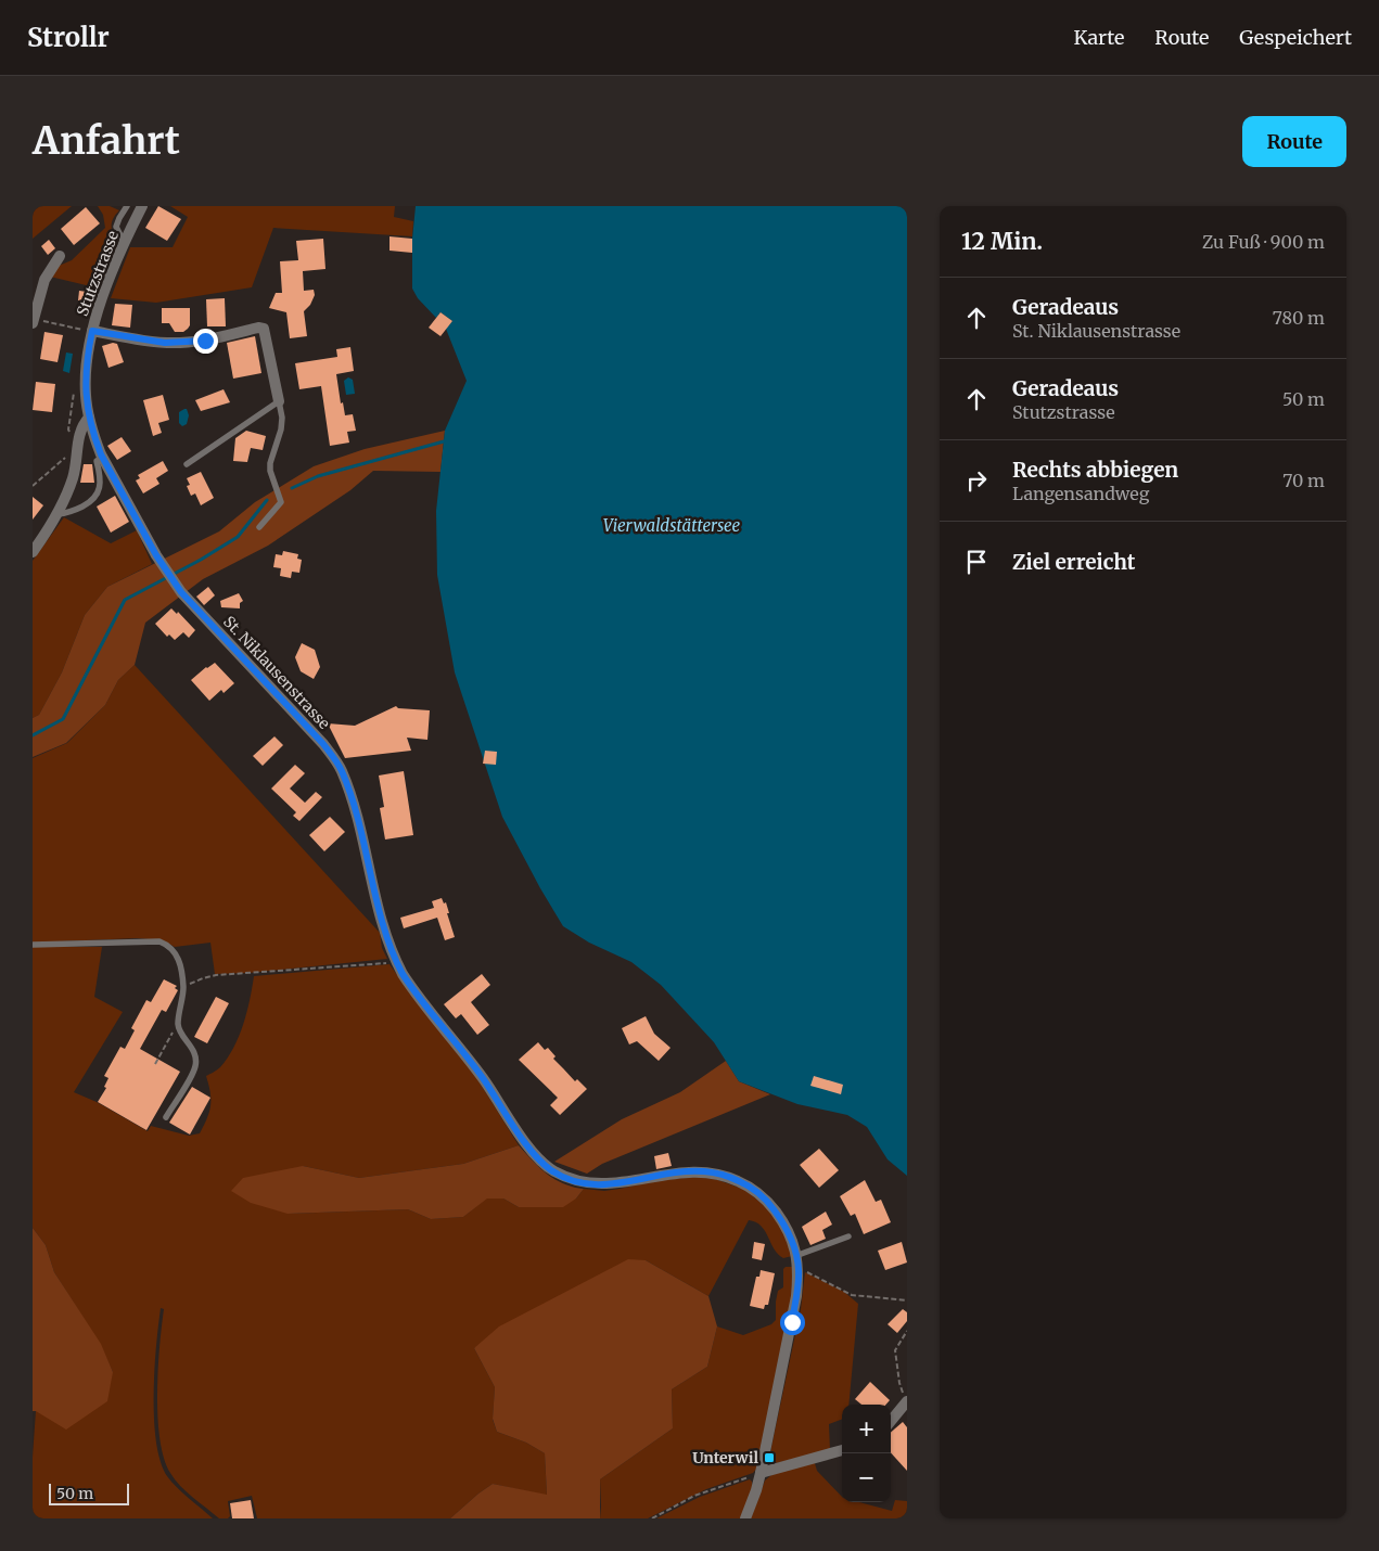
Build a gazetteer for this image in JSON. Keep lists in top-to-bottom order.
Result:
{
  "streets": {
    "street": ["Stutzstrasse", "St. Niklausenstrasse"]
  },
  "crossings": [
    ["Stutzstrasse", "St. Niklausenstrasse"]
  ],
  "water": ["Vierwaldstättersee"],
  "places": {
    "transit": ["Unterwil"]
  },
  "scale_bar": "50 m",
  "page": {
    "header": "Strollr",
    "nav": ["Karte", "Route", "Gespeichert"],
    "buttons": "Route",
    "title": "Anfahrt",
    "heading": ["12 Min.", "Zu Fuß · 900 m"],
    "list": [
      ["Geradeaus", "St. Niklausenstrasse", "780 m"],
      ["Geradeaus", "Stutzstrasse", "50 m"],
      ["Rechts abbiegen", "Langensandweg", "70 m"],
      "Ziel erreicht"
    ],
    "map_buttons": ["+", "−"],
    "scale": "50 m"
  }
}
